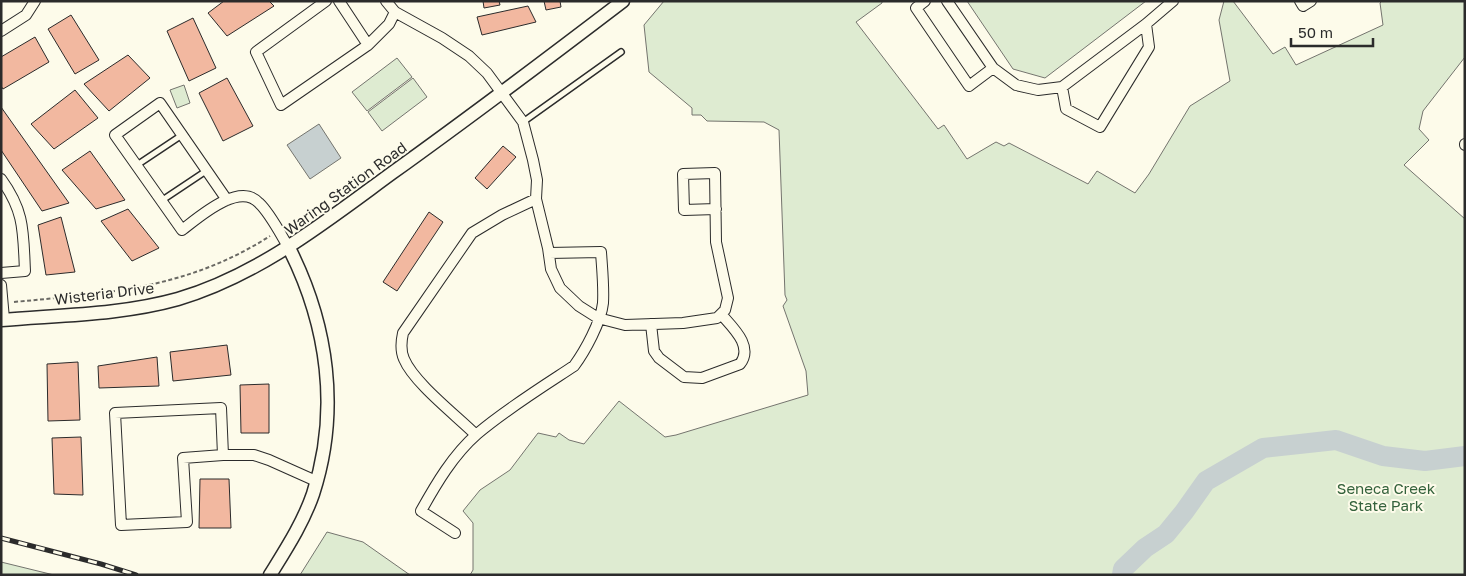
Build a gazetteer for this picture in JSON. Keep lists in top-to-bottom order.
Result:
{
  "streets": {
    "street": ["Waring Station Road", "Wisteria Drive"]
  },
  "crossings": [
    ["Waring Station Road", "Wisteria Drive"]
  ],
  "parks": ["Seneca Creek State Park"],
  "scale_bar": "50 m"
}
